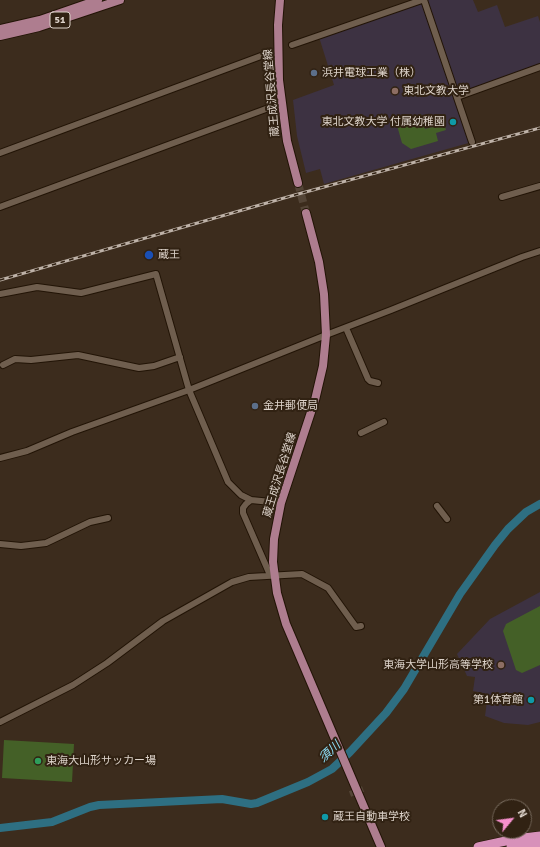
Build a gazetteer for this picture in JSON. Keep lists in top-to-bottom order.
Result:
{
  "streets": {
    "main road": ["51", "蔵王成沢長谷堂線"]
  },
  "water": ["須川"],
  "places": [
    "浜井電球工業（株）",
    "東北文教大学",
    "東北文教大学 付属幼稚園",
    "蔵王",
    "金井郵便局",
    "東海大学山形高等学校",
    "第1体育館",
    "東海大山形サッカー場",
    "蔵王自動車学校"
  ],
  "north": "top right"
}
